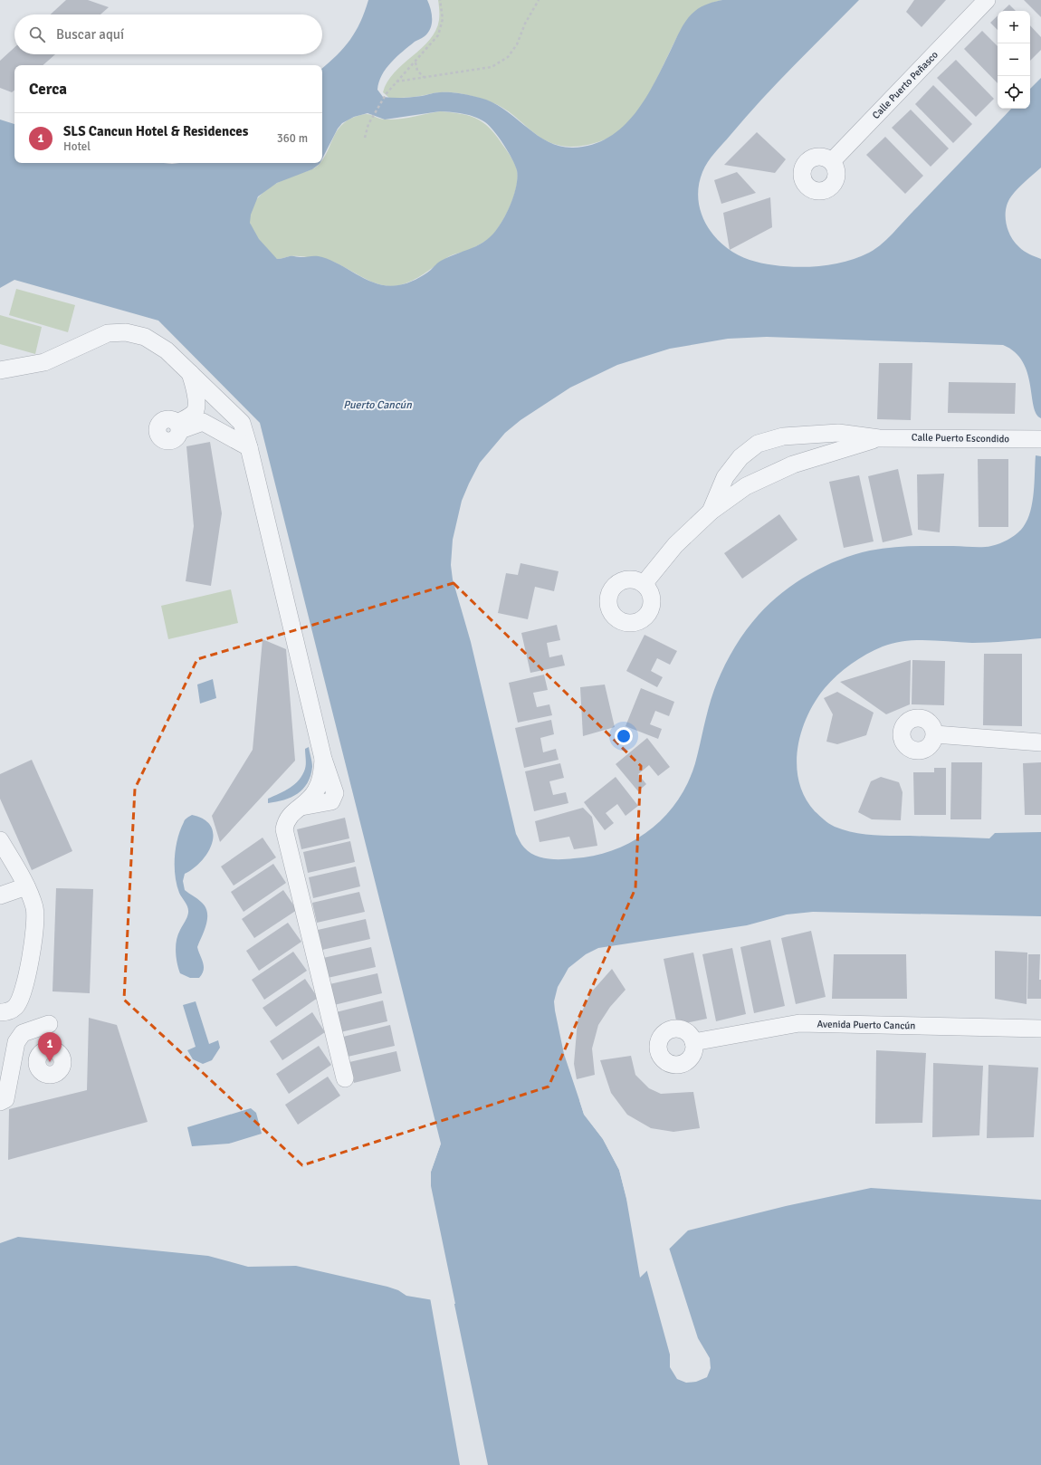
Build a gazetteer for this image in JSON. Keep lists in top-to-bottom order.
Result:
{
  "streets": {
    "street": ["Calle Puerto Peñasco", "Calle Puerto Escondido", "Avenida Puerto Cancún"]
  },
  "water": ["Puerto Cancún"],
  "page": {
    "map_buttons": ["+", "−"],
    "search": "Buscar aquí",
    "heading": "Cerca",
    "list": [
      {
        "mark": "1",
        "name": "SLS Cancun Hotel & Residences",
        "note": "Hotel",
        "value": "360 m"
      }
    ],
    "pins": "1"
  }
}
